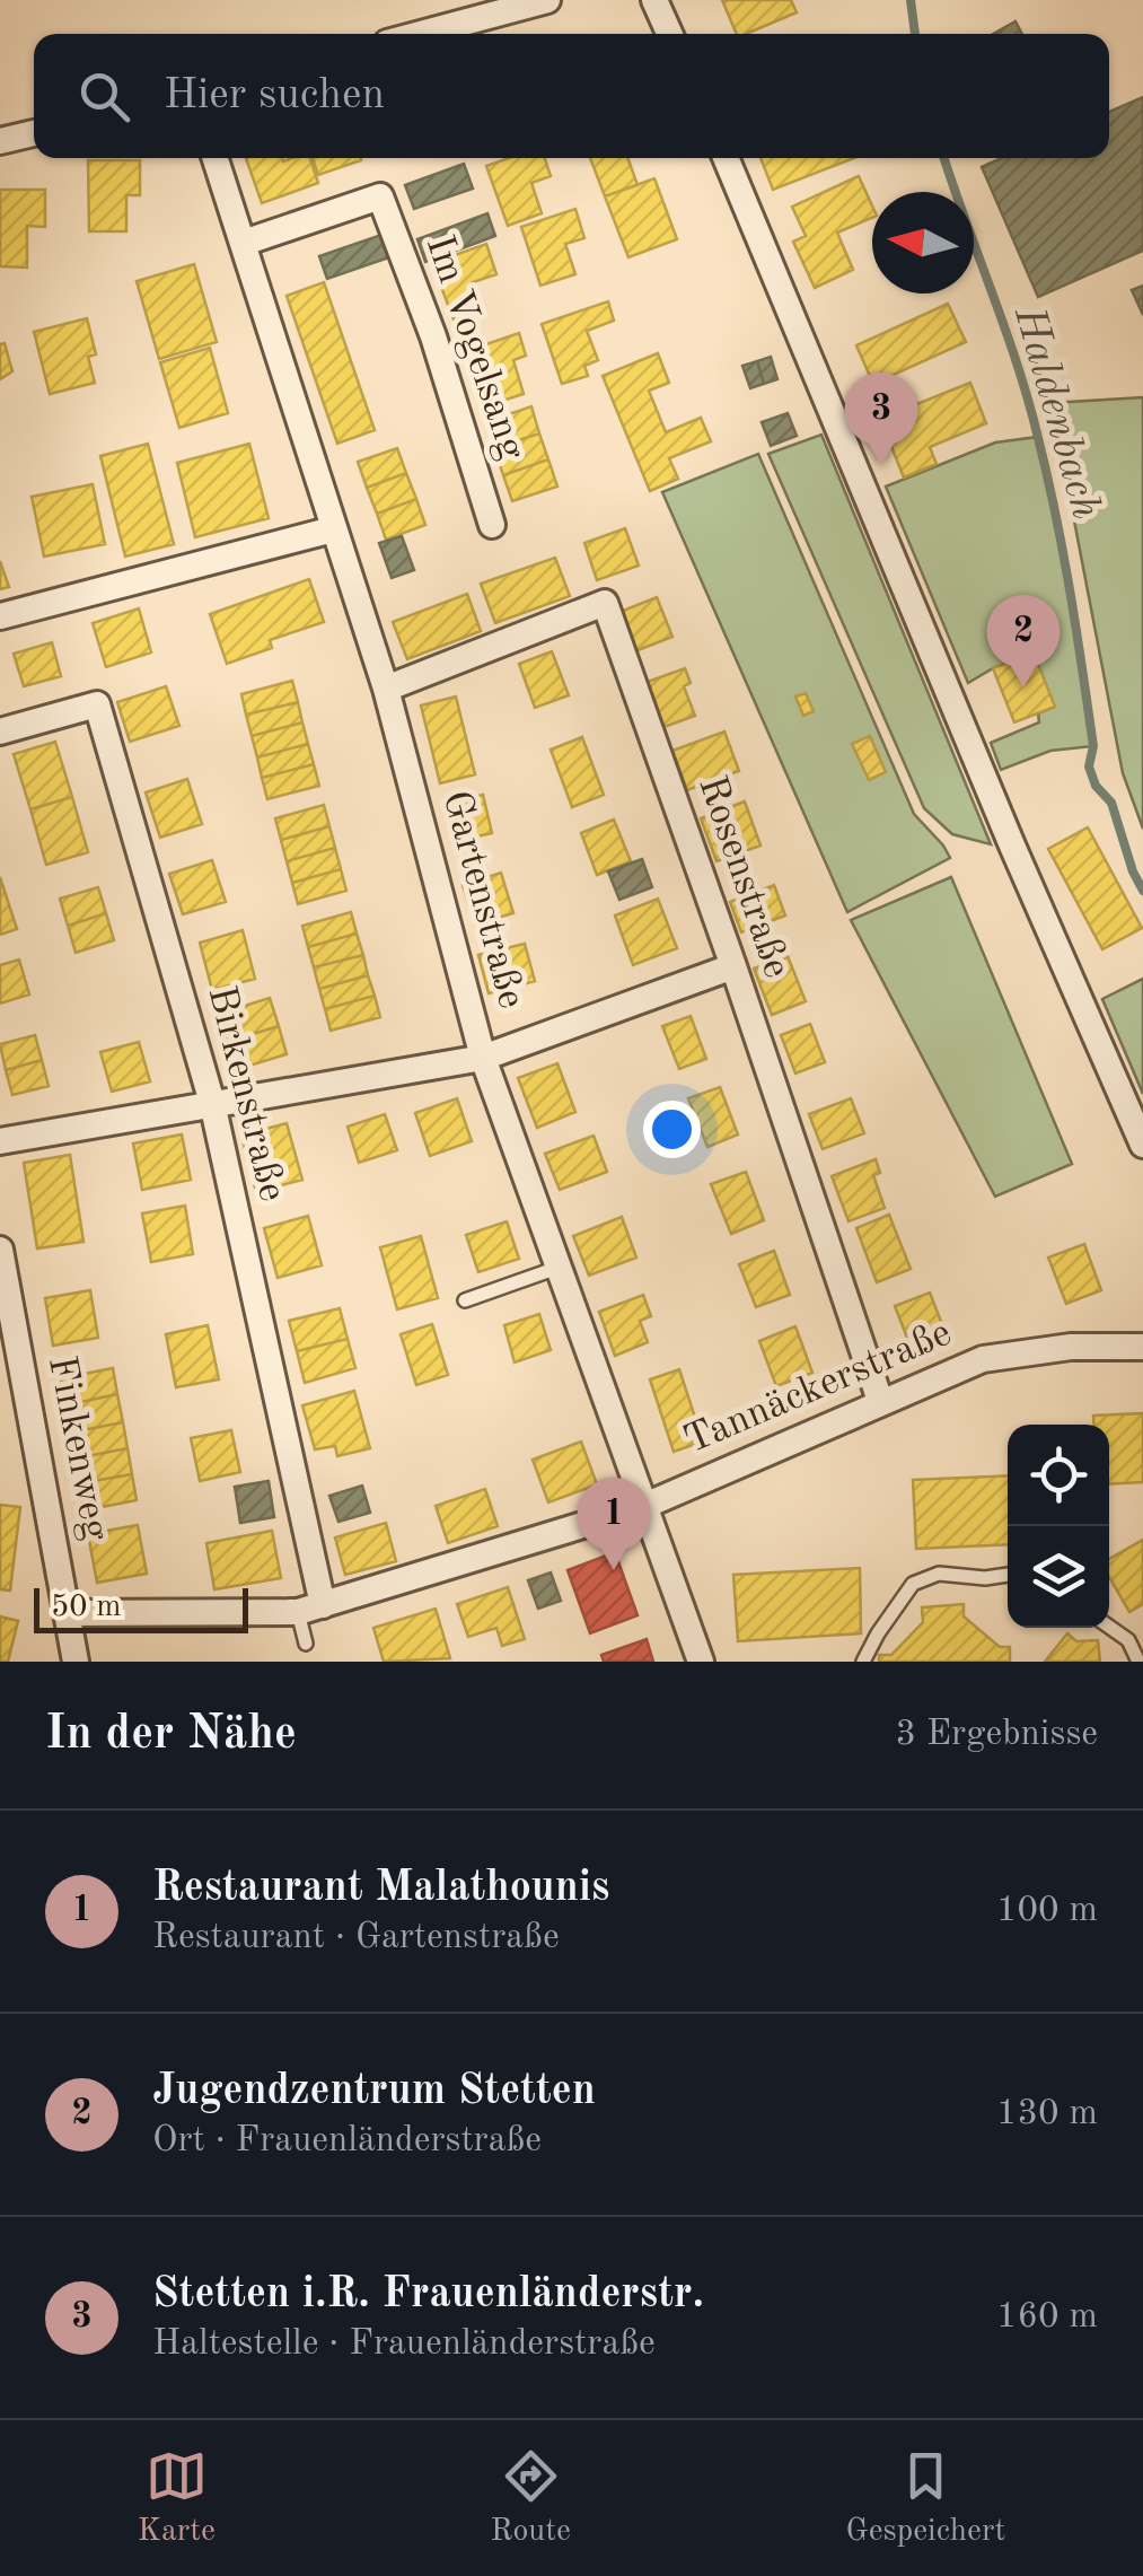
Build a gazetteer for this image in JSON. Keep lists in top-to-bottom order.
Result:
{
  "streets": {
    "street": [
      "Im Vogelsang",
      "Rosenstraße",
      "Gartenstraße",
      "Birkenstraße",
      "Tannäckerstraße",
      "Finkenweg"
    ]
  },
  "crossings": [
    ["Im Vogelsang", "Gartenstraße"],
    ["Rosenstraße", "Gartenstraße"],
    ["Rosenstraße", "Tannäckerstraße"],
    ["Gartenstraße", "Tannäckerstraße"],
    ["Birkenstraße", "Tannäckerstraße"],
    ["Tannäckerstraße", "Finkenweg"]
  ],
  "water": ["Haldenbach"],
  "scale_bar": "50 m",
  "north": "left",
  "page": {
    "search": "Hier suchen",
    "pins": ["3", "2", "1"],
    "scale": "50 m",
    "heading": ["In der Nähe", "3 Ergebnisse"],
    "list": [
      {
        "mark": "1",
        "name": "Restaurant Malathounis",
        "note": "Restaurant · Gartenstraße",
        "value": "100 m"
      },
      {
        "mark": "2",
        "name": "Jugendzentrum Stetten",
        "note": "Ort · Frauenländerstraße",
        "value": "130 m"
      },
      {
        "mark": "3",
        "name": "Stetten i.R. Frauenländerstr.",
        "note": "Haltestelle · Frauenländerstraße",
        "value": "160 m"
      }
    ],
    "nav": ["Karte", "Route", "Gespeichert"]
  }
}
